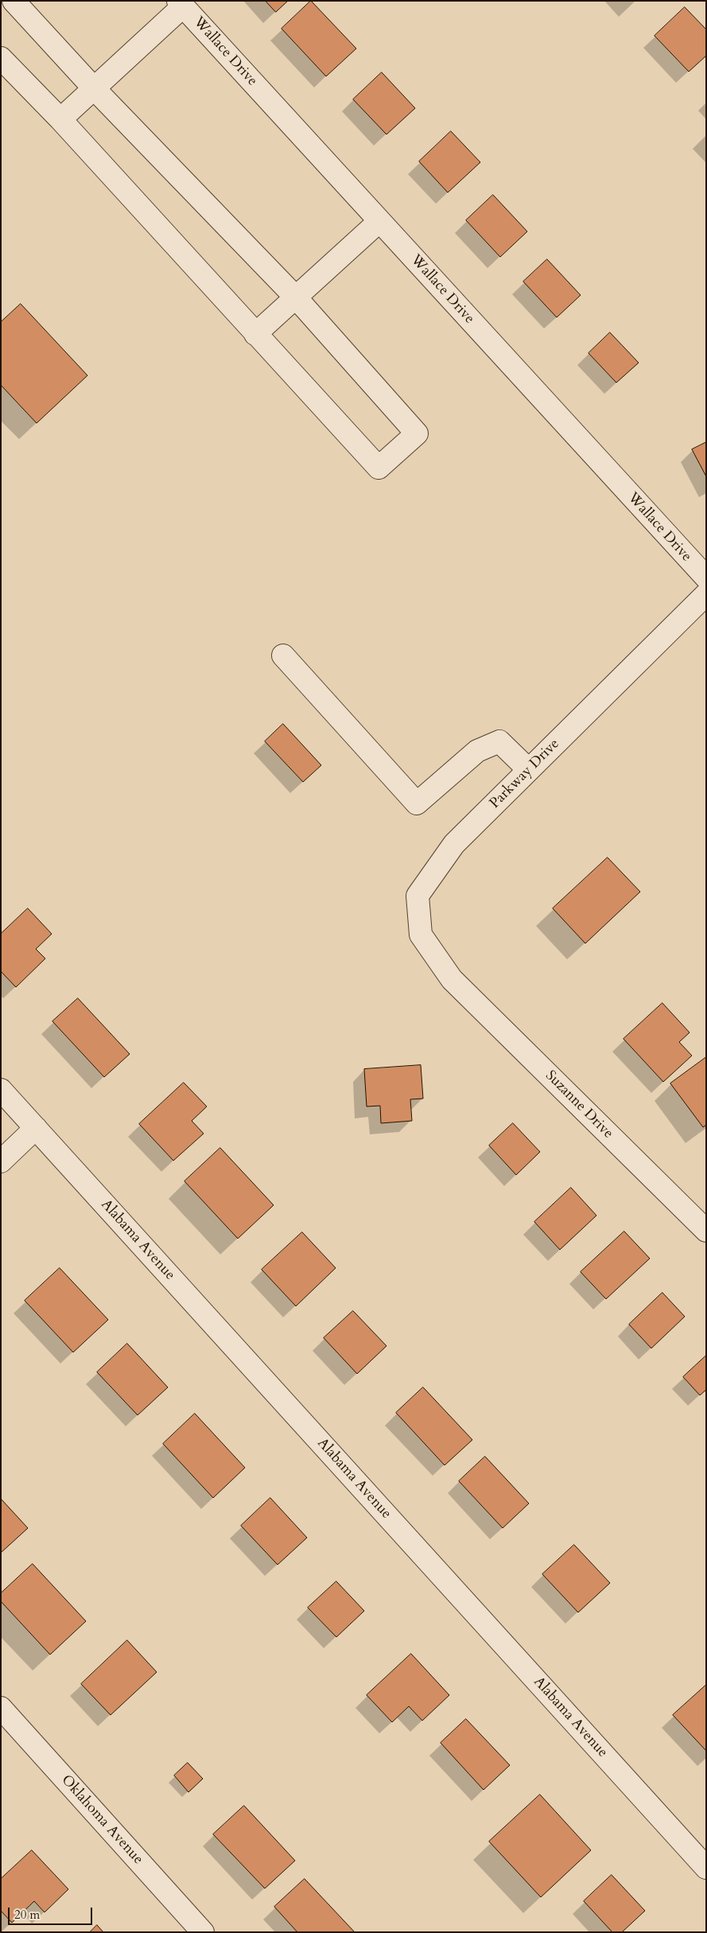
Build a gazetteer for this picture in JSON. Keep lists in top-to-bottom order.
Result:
{
  "streets": {
    "street": [
      "Wallace Drive",
      "Parkway Drive",
      "Suzanne Drive",
      "Alabama Avenue",
      "Oklahoma Avenue"
    ]
  },
  "crossings": [
    ["Parkway Drive", "Suzanne Drive"]
  ],
  "scale_bar": "20 m"
}
